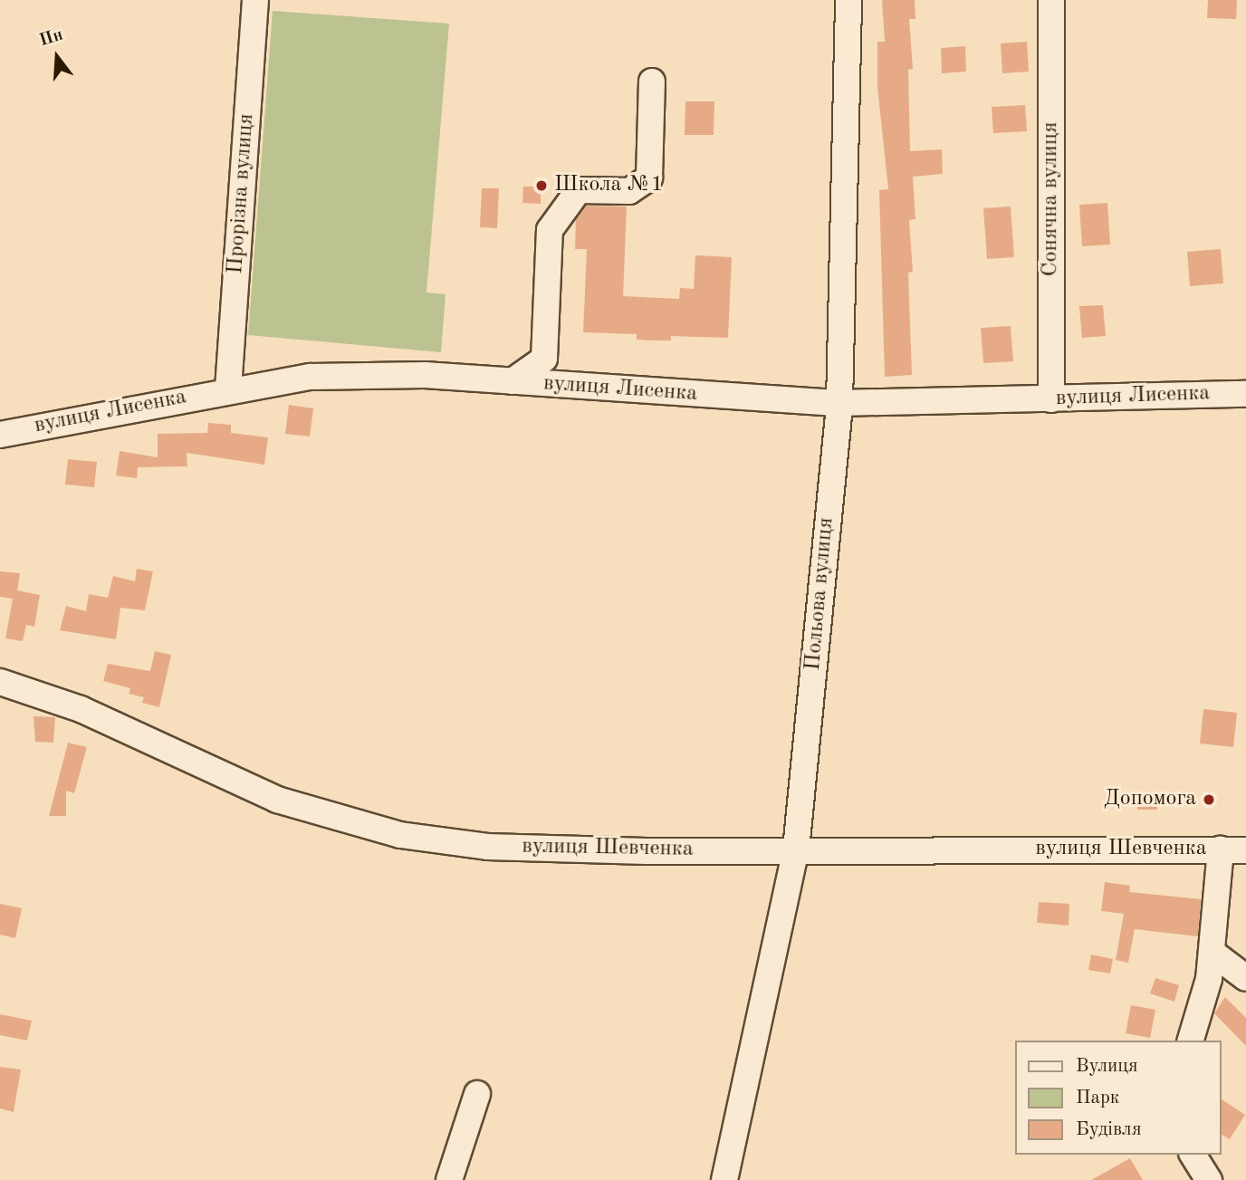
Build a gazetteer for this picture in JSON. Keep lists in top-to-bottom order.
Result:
{
  "streets": {
    "street": [
      "Прорізна вулиця",
      "Сонячна вулиця",
      "вулиця Лисенка",
      "Польова вулиця",
      "вулиця Шевченка"
    ]
  },
  "crossings": [
    ["Прорізна вулиця", "вулиця Лисенка"],
    ["Сонячна вулиця", "вулиця Лисенка"],
    ["вулиця Лисенка", "Польова вулиця"],
    ["Польова вулиця", "вулиця Шевченка"]
  ],
  "places": ["Школа №1", "Допомога"],
  "legend": ["Вулиця", "Парк", "Будівля"],
  "north": "top"
}
